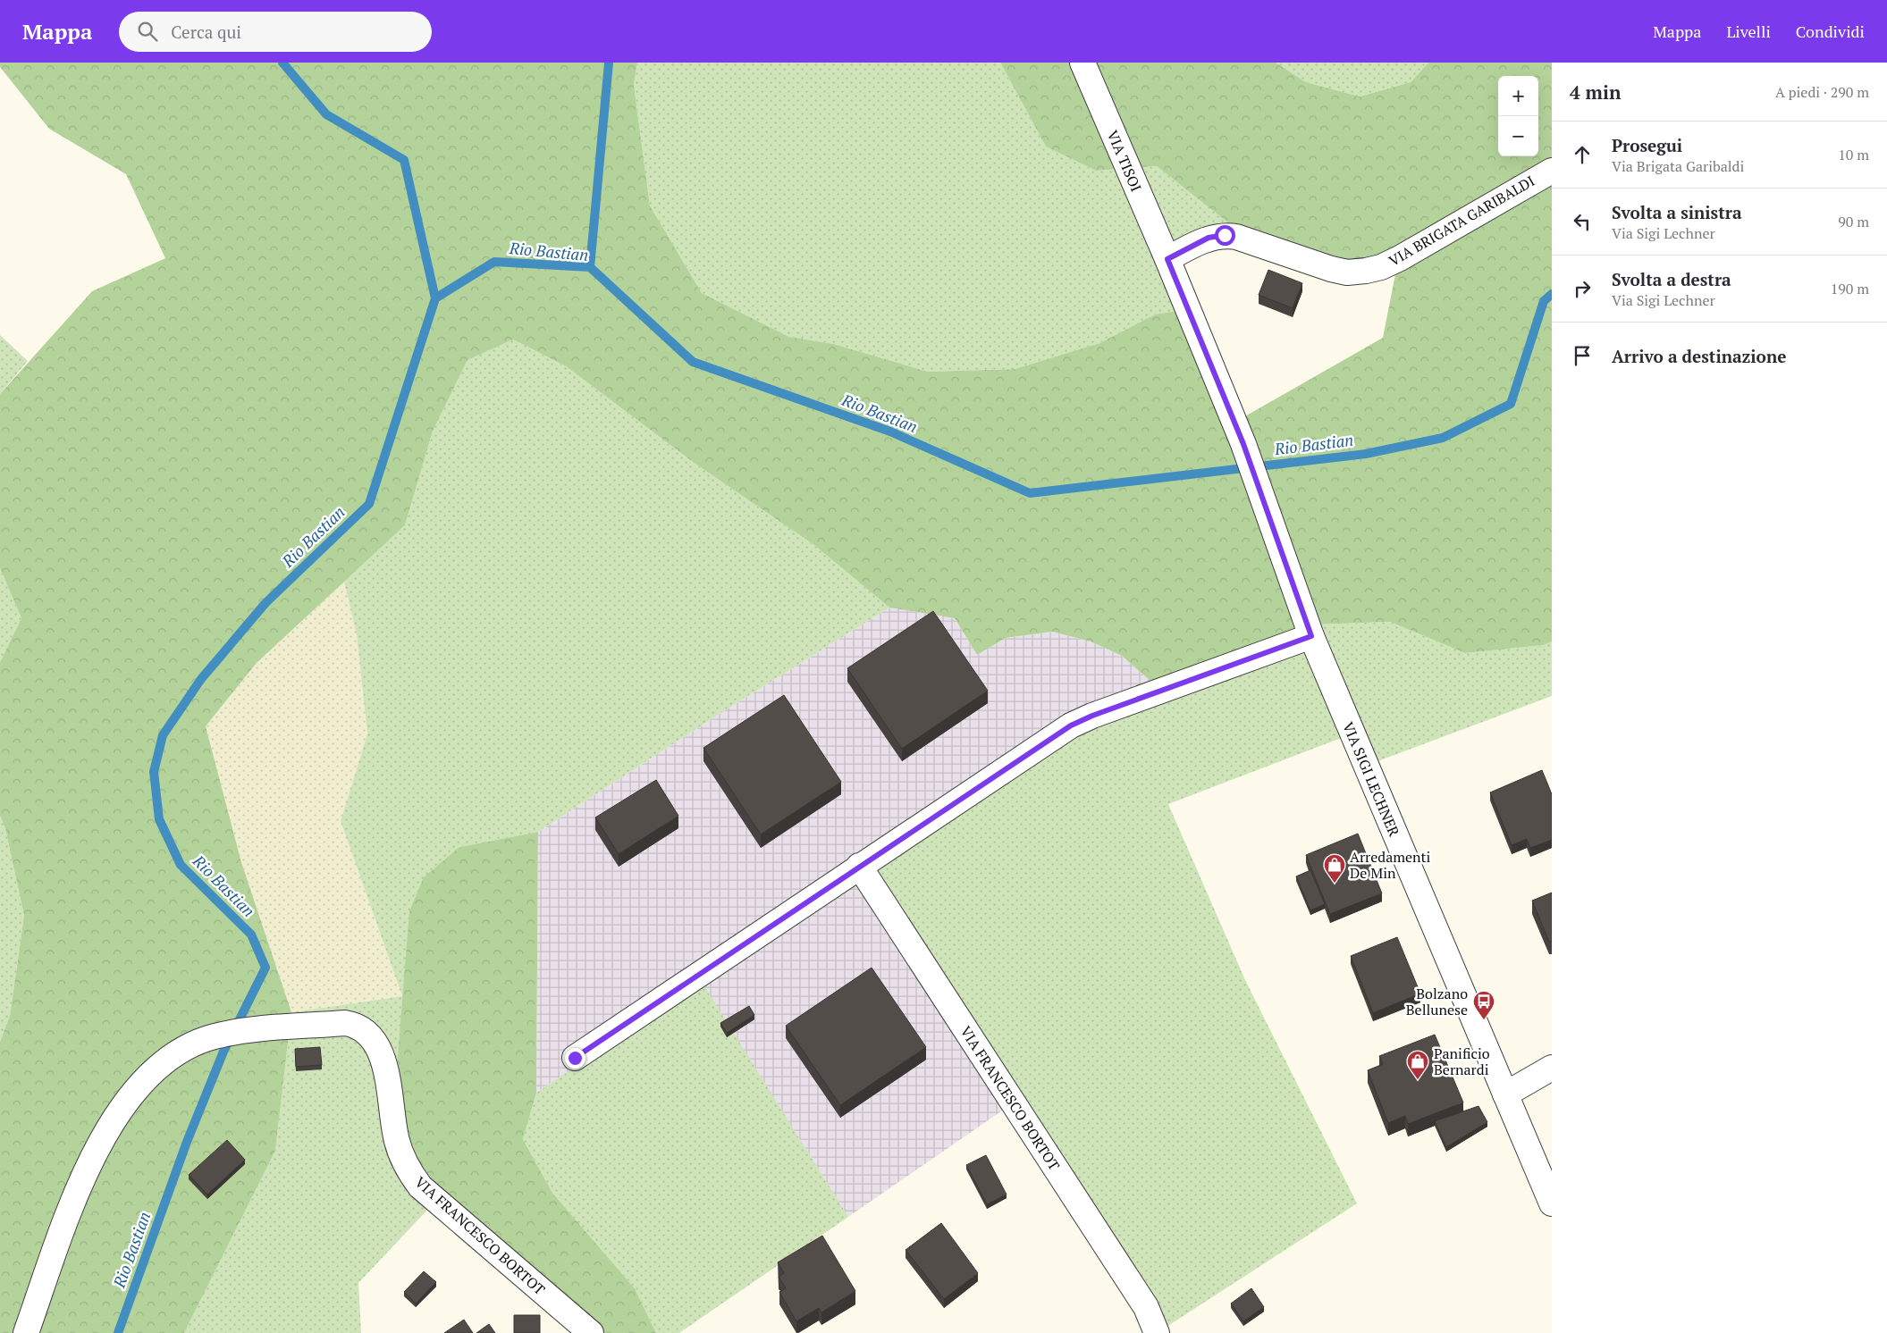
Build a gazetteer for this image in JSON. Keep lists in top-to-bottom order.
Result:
{
  "streets": {
    "street": [
      "VIA TISOI",
      "VIA BRIGATA GARIBALDI",
      "VIA SIGI LECHNER",
      "VIA FRANCESCO BORTOT"
    ]
  },
  "crossings": [
    ["VIA TISOI", "VIA BRIGATA GARIBALDI"],
    ["VIA TISOI", "VIA SIGI LECHNER"],
    ["VIA BRIGATA GARIBALDI", "VIA SIGI LECHNER"]
  ],
  "water": ["Rio Bastian"],
  "places": {
    "shop": ["Arredamenti De Min", "Panificio Bernardi"],
    "bus stop": ["Bolzano Bellunese"]
  },
  "page": {
    "header": "Mappa",
    "search": "Cerca qui",
    "nav": ["Mappa", "Livelli", "Condividi"],
    "heading": ["4 min", "A piedi · 290 m"],
    "map_buttons": ["+", "−"],
    "list": [
      ["Prosegui", "Via Brigata Garibaldi", "10 m"],
      ["Svolta a sinistra", "Via Sigi Lechner", "90 m"],
      ["Svolta a destra", "Via Sigi Lechner", "190 m"],
      "Arrivo a destinazione"
    ]
  }
}
